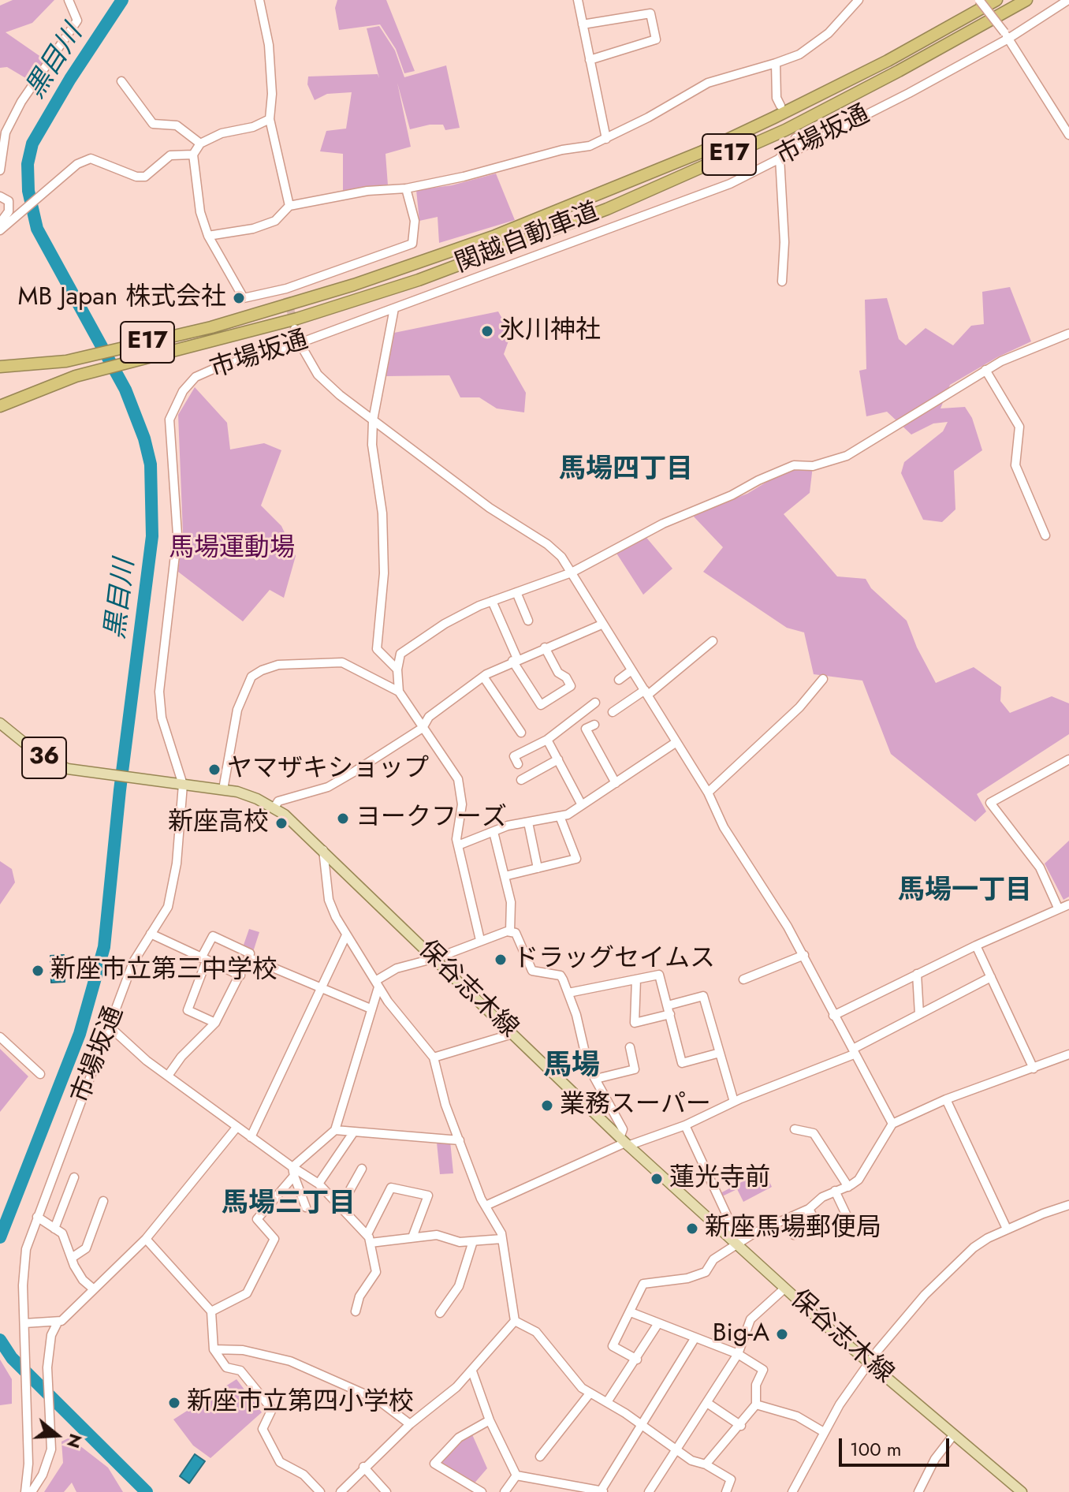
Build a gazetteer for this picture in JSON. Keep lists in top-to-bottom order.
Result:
{
  "streets": {
    "highway": ["E17", "関越自動車道"],
    "main road": ["36", "保谷志木線"],
    "street": ["市場坂通"]
  },
  "crossings": [
    ["市場坂通", "保谷志木線"]
  ],
  "districts": [
    "馬場四丁目",
    "馬場一丁目",
    "馬場",
    "馬場三丁目"
  ],
  "water": ["黒目川"],
  "parks": ["馬場運動場"],
  "places": [
    "MB Japan 株式会社",
    "氷川神社",
    "ヤマザキショップ",
    "ヨークフーズ",
    "新座高校",
    "ドラッグセイムス",
    "新座市立第三中学校",
    "業務スーパー",
    "蓮光寺前",
    "新座馬場郵便局",
    "Big-A",
    "新座市立第四小学校"
  ],
  "scale_bar": "100 m",
  "north": "right"
}
